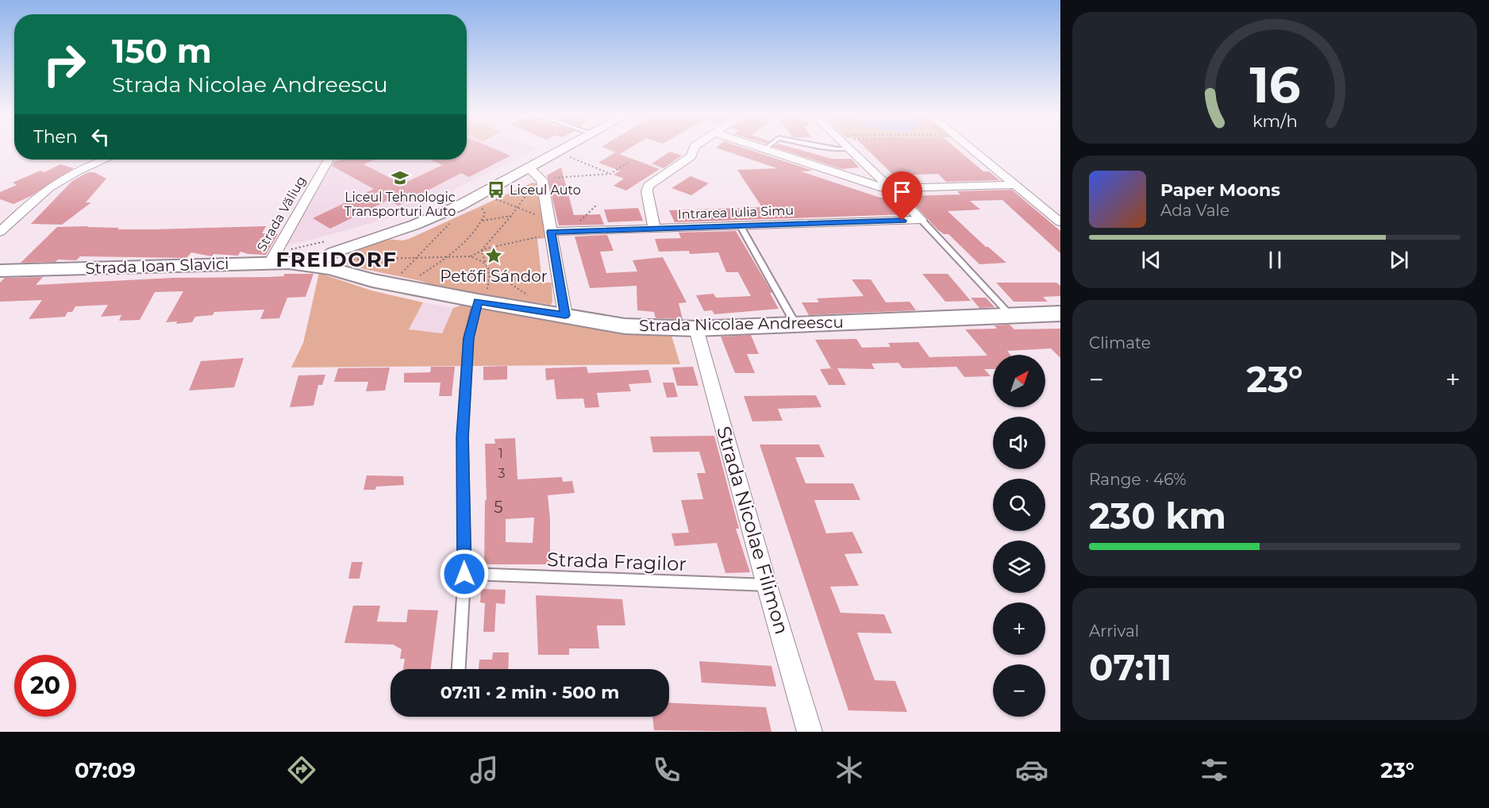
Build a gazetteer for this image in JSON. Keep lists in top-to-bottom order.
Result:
{
  "streets": {
    "main road": ["Strada Ioan Slavici", "Strada Nicolae Andreescu"],
    "street": ["Intrarea Iulia Simu", "Strada Văliug", "Strada Nicolae Filimon"],
    "lane": ["Strada Fragilor"]
  },
  "crossings": [
    ["Strada Văliug", "Strada Ioan Slavici"],
    ["Strada Ioan Slavici", "Strada Nicolae Andreescu"],
    ["Strada Nicolae Andreescu", "Strada Nicolae Filimon"],
    ["Strada Nicolae Filimon", "Strada Fragilor"]
  ],
  "districts": ["FREIDORF"],
  "places": {
    "school or university": ["Liceul Tehnologic Transporturi Auto"],
    "bus stop": ["Liceul Auto"],
    "place": ["Petőfi Sándor"]
  },
  "house_numbers": ["1", "3", "5"],
  "north": "top right",
  "page": {
    "turn": ["150 m", "Strada Nicolae Andreescu"],
    "then": "Then",
    "song": ["Paper Moons", "Ada Vale"],
    "tile": [
      "Climate",
      ["Range · 46%", "230 km"],
      ["Arrival", "07:11"]
    ],
    "map_buttons": ["+", "−"],
    "heat": ["−", "23°", "+"],
    "limit": "20",
    "trip": "07:11 · 2 min · 500 m",
    "tabs": ["07:09", "23°"],
    "gauge": ["16", "km/h"]
  }
}
